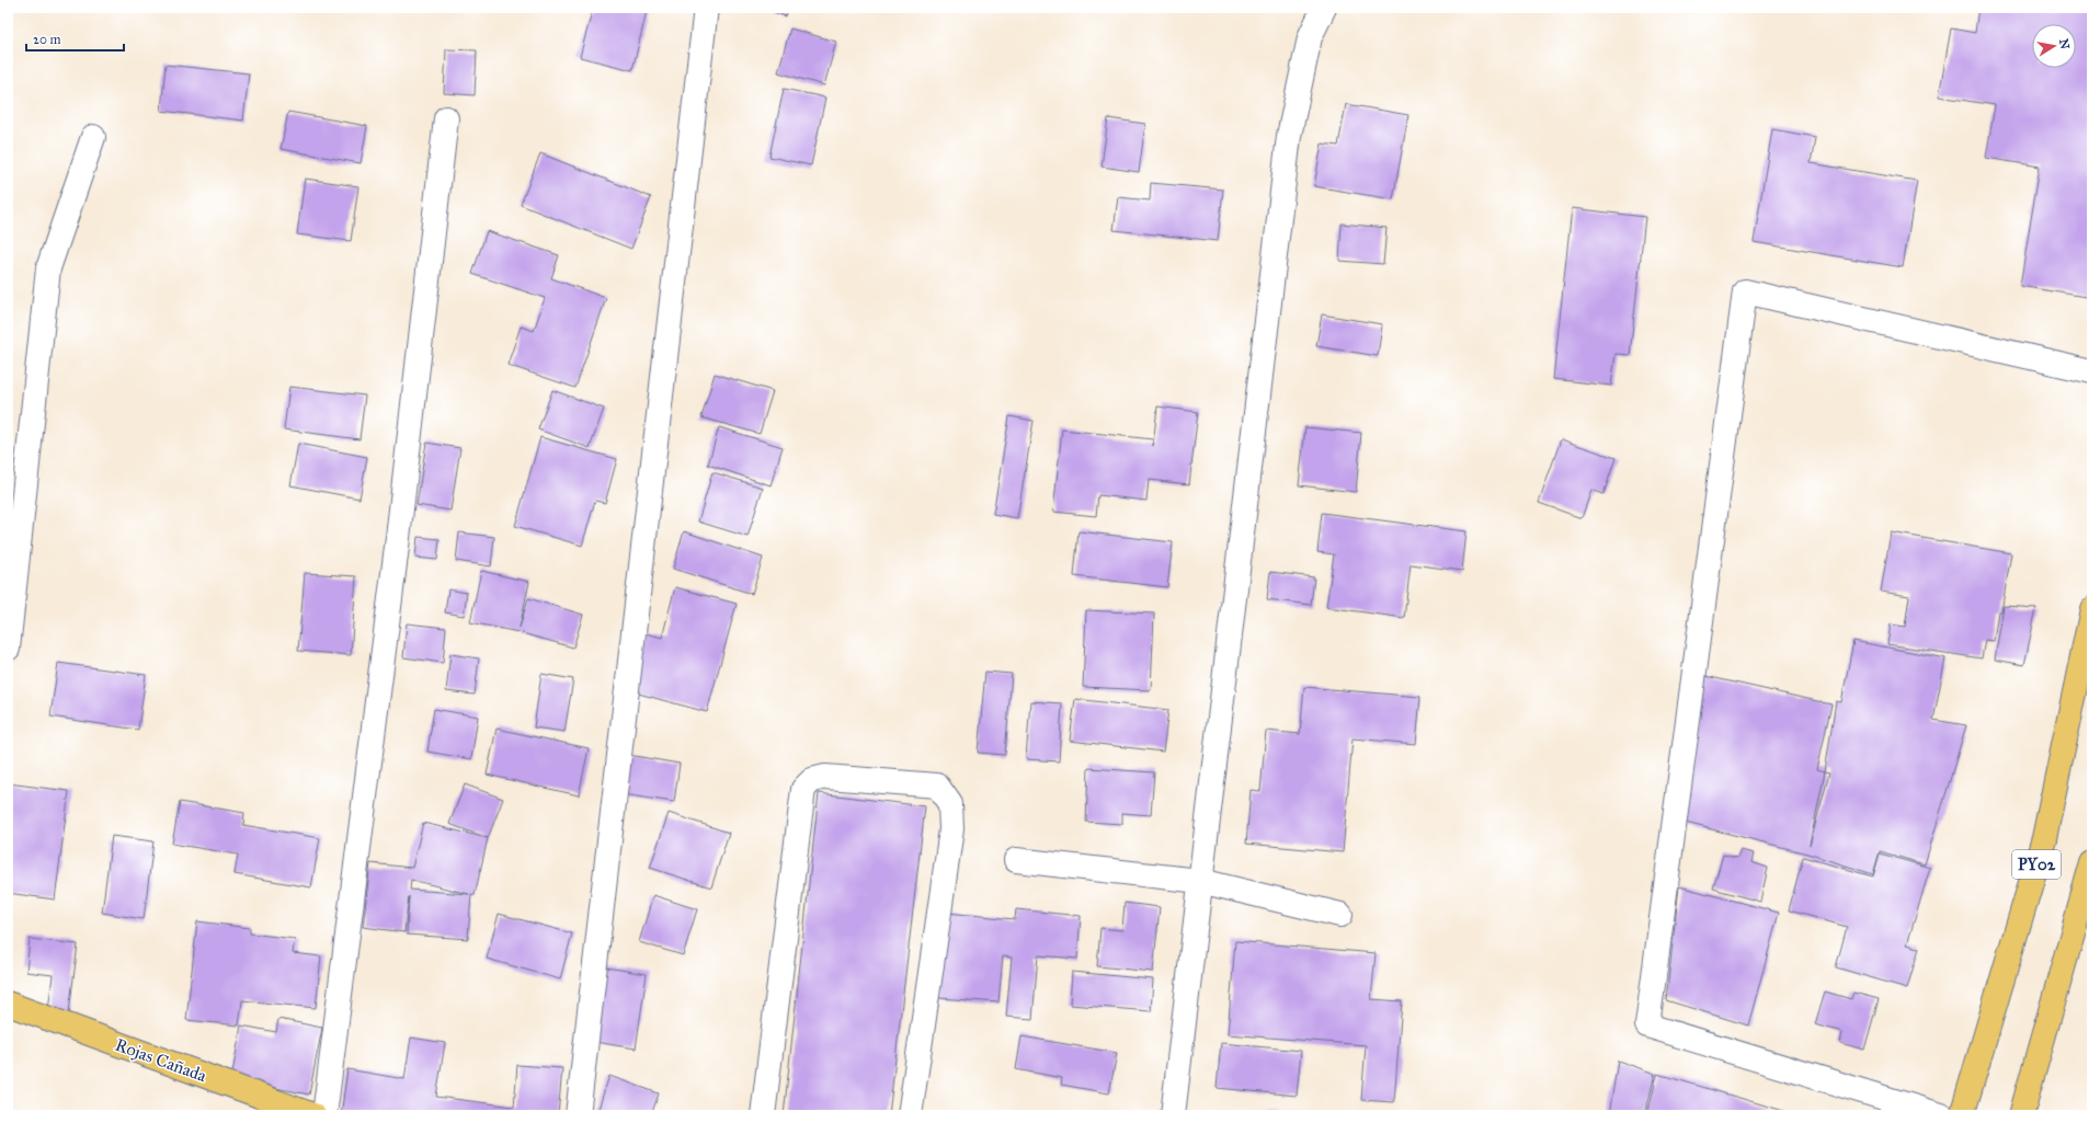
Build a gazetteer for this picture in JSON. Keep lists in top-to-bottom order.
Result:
{
  "streets": {
    "main road": ["PY02", "Rojas Cañada"]
  },
  "scale_bar": "20 m",
  "north": "right"
}
